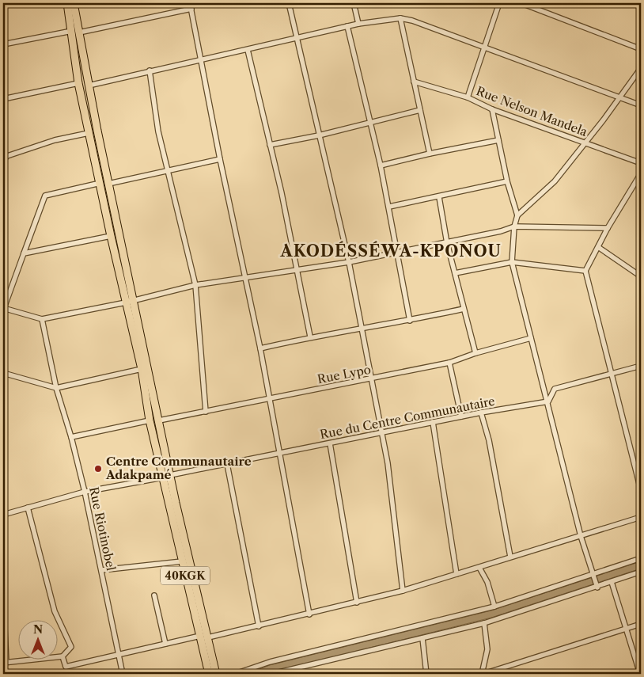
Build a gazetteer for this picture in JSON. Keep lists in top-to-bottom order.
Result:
{
  "streets": {
    "main road": ["40KGK"],
    "street": [
      "Rue Nelson Mandela",
      "Rue Lypo",
      "Rue du Centre Communautaire",
      "Rue Riotinobel"
    ]
  },
  "crossings": [
    ["Rue du Centre Communautaire", "Rue Riotinobel"],
    ["Rue du Centre Communautaire", "40KGK"]
  ],
  "districts": ["AKODÉSSÉWA-KPONOU"],
  "places": ["Centre Communautaire Adakpamé"],
  "north": "top"
}
